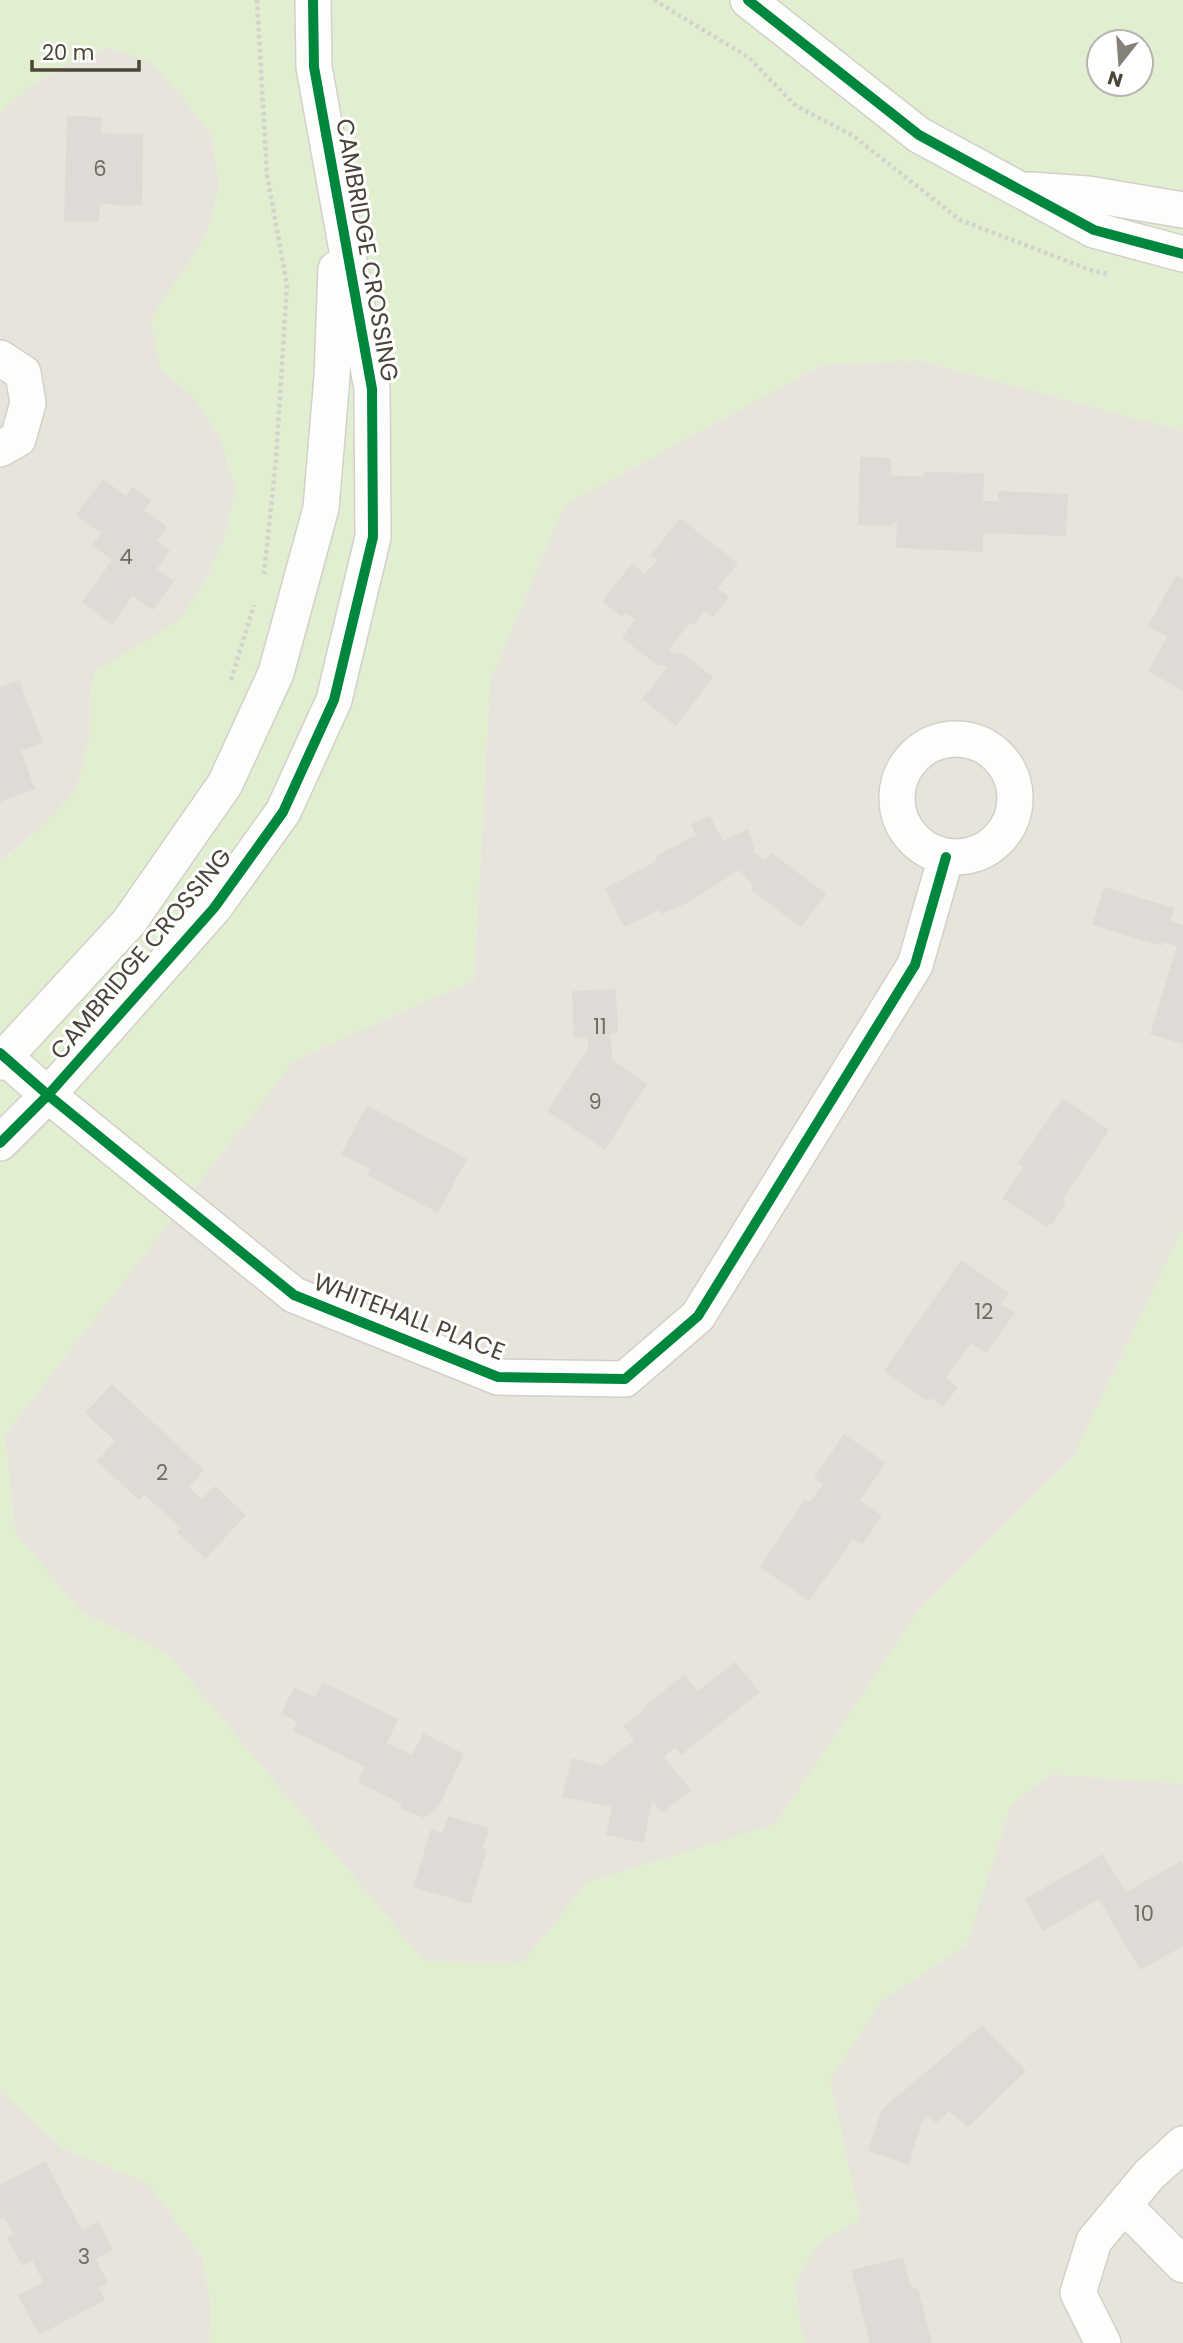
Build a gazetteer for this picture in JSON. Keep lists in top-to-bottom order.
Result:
{
  "streets": {
    "street": ["CAMBRIDGE CROSSING", "WHITEHALL PLACE"]
  },
  "crossings": [
    ["CAMBRIDGE CROSSING", "WHITEHALL PLACE"]
  ],
  "house_numbers": [
    "6",
    "4",
    "11",
    "9",
    "12",
    "2",
    "10",
    "3"
  ],
  "scale_bar": "20 m",
  "north": "bottom"
}
